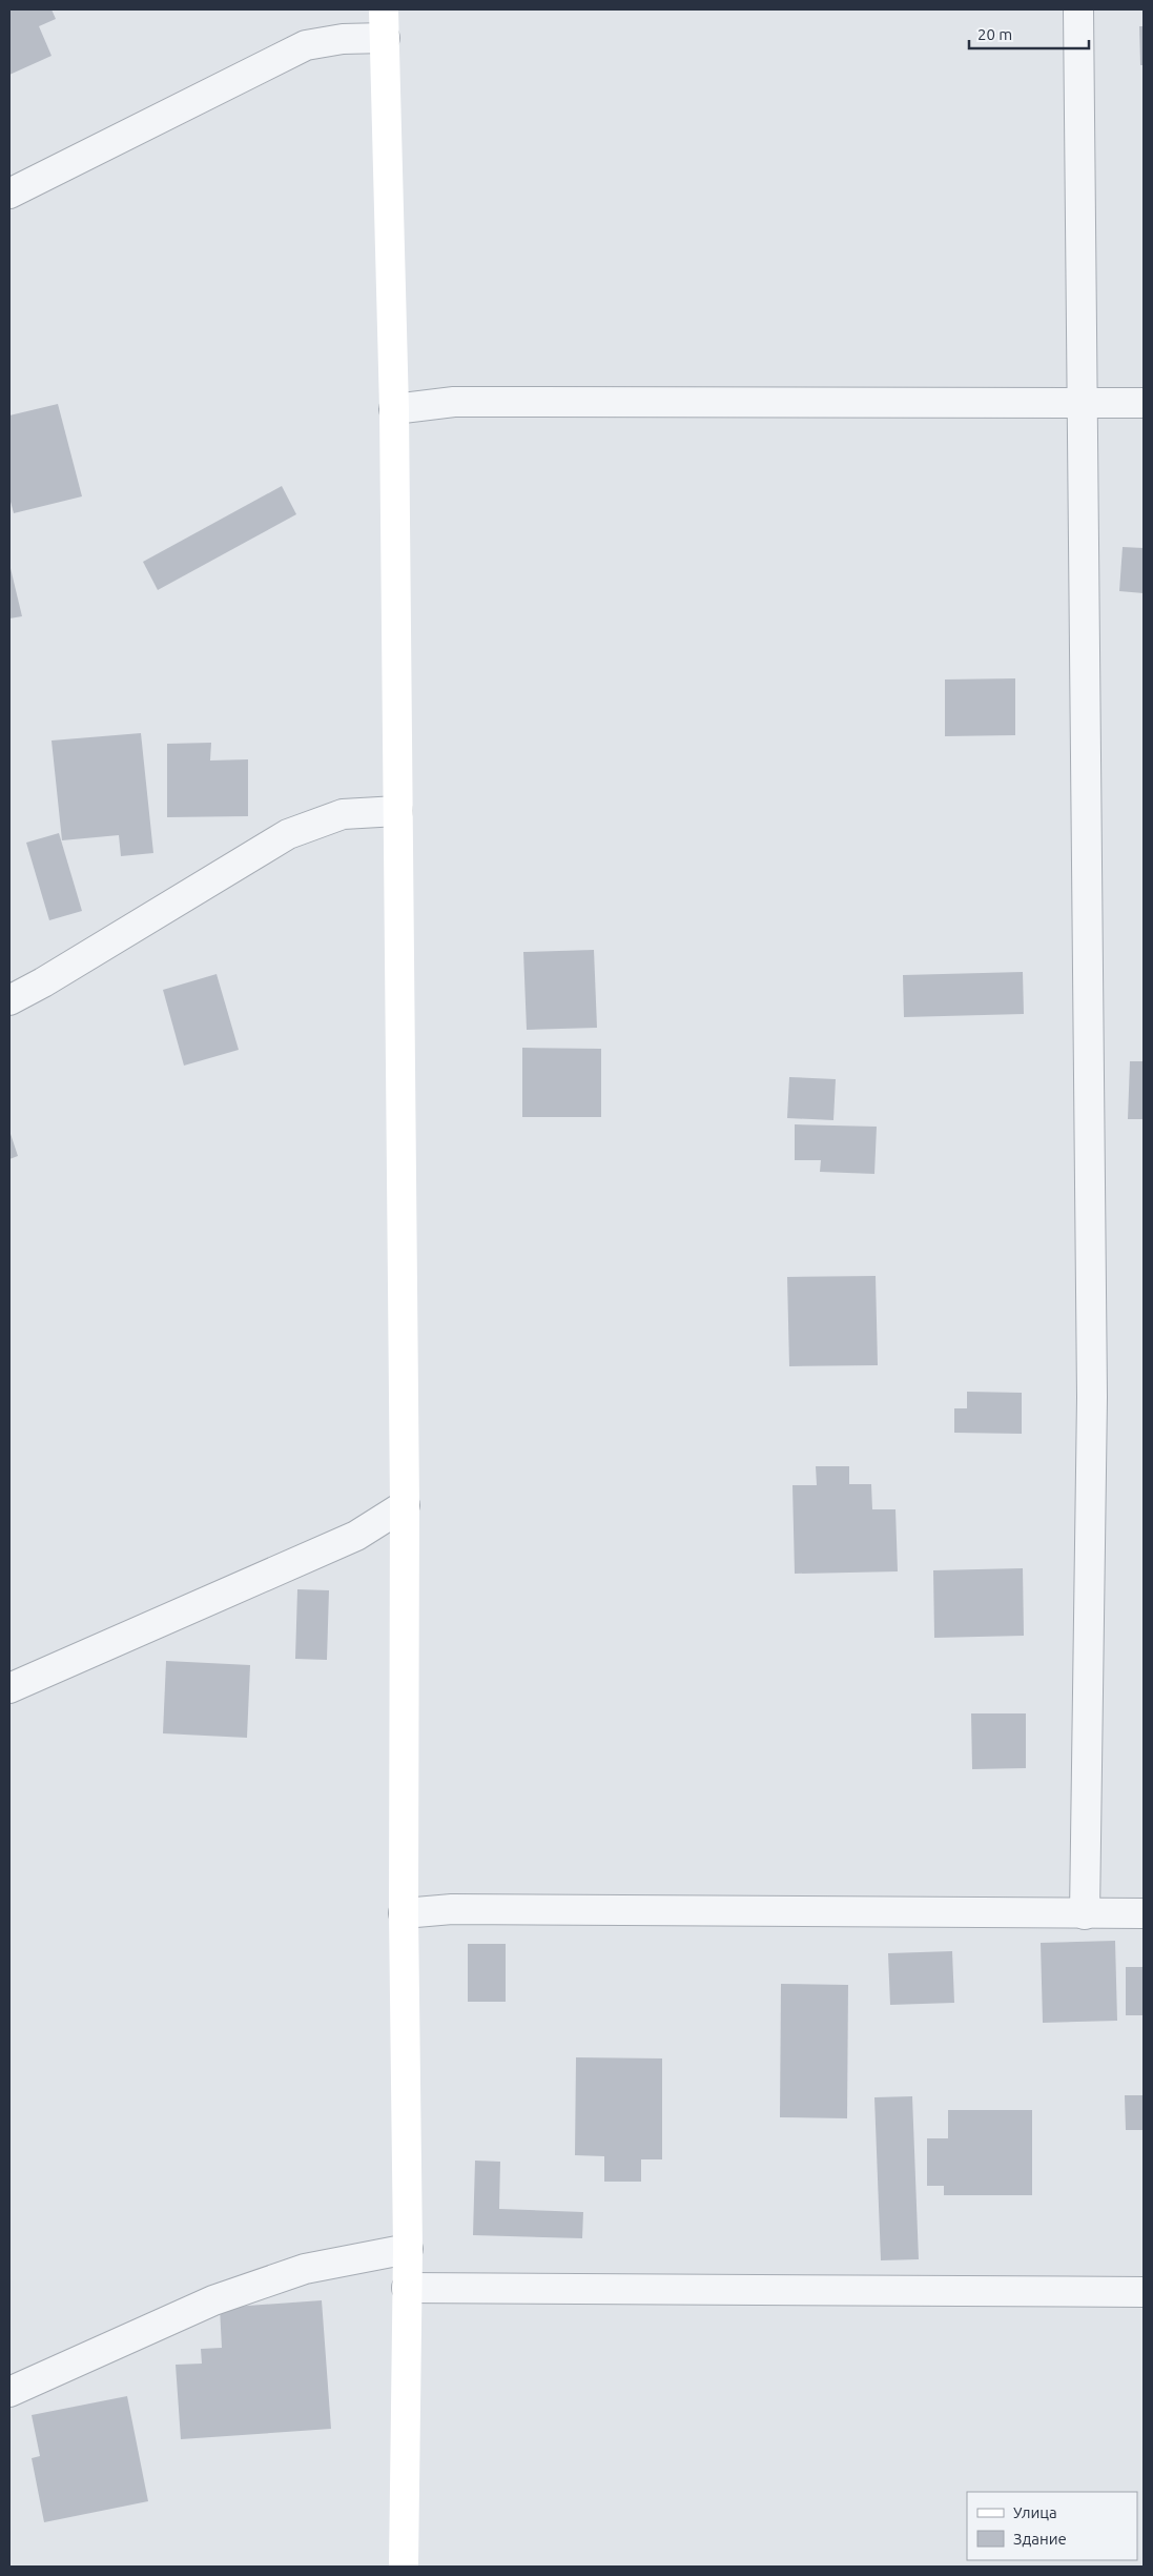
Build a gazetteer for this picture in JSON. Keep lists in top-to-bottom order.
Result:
{
  "legend": ["Улица", "Здание"],
  "scale_bar": "20 m"
}
